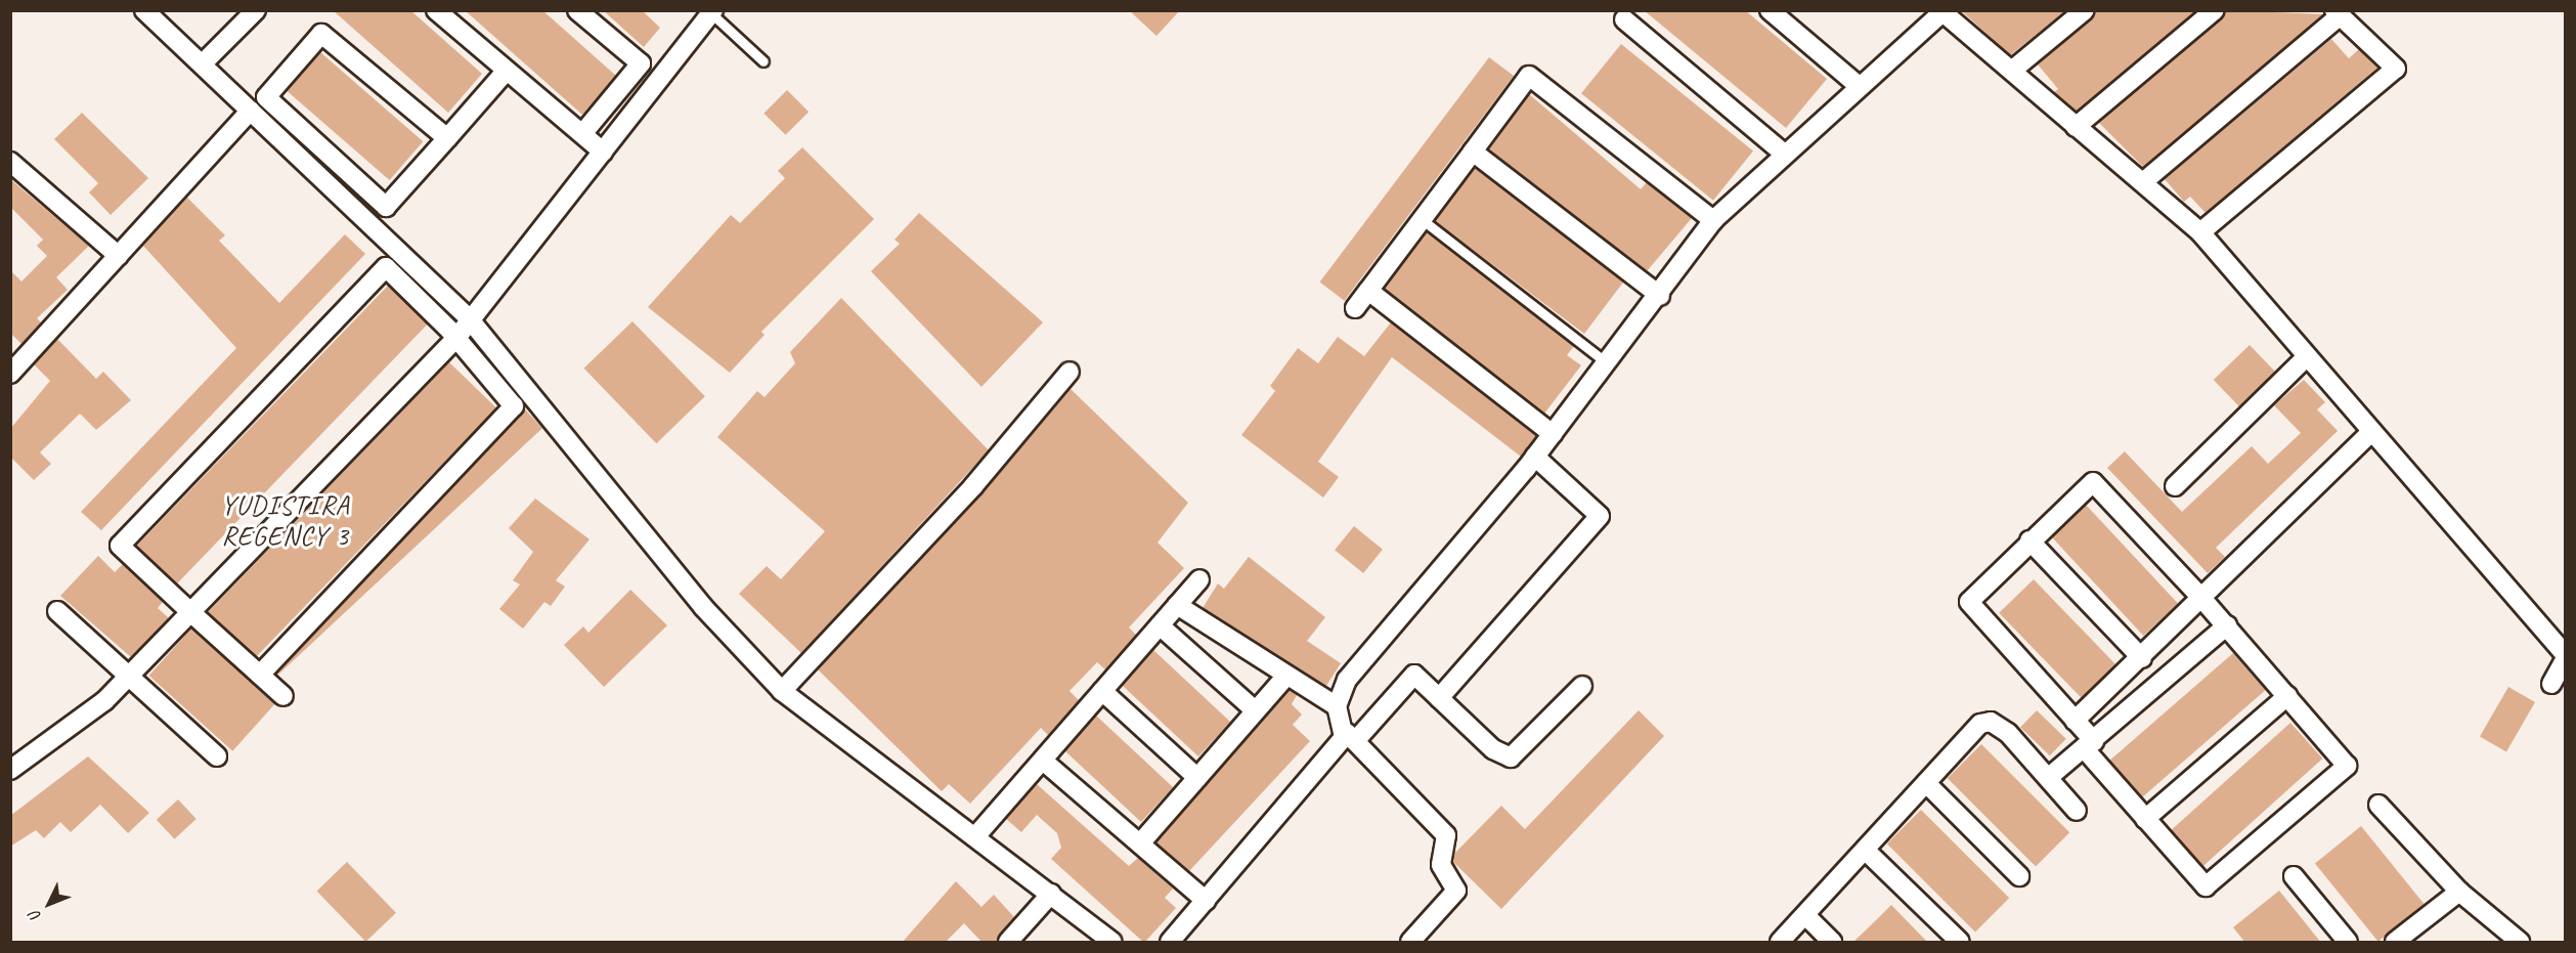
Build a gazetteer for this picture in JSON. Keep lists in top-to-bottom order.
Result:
{
  "districts": ["YUDISTIRA REGENCY 3"],
  "north": "bottom left"
}
